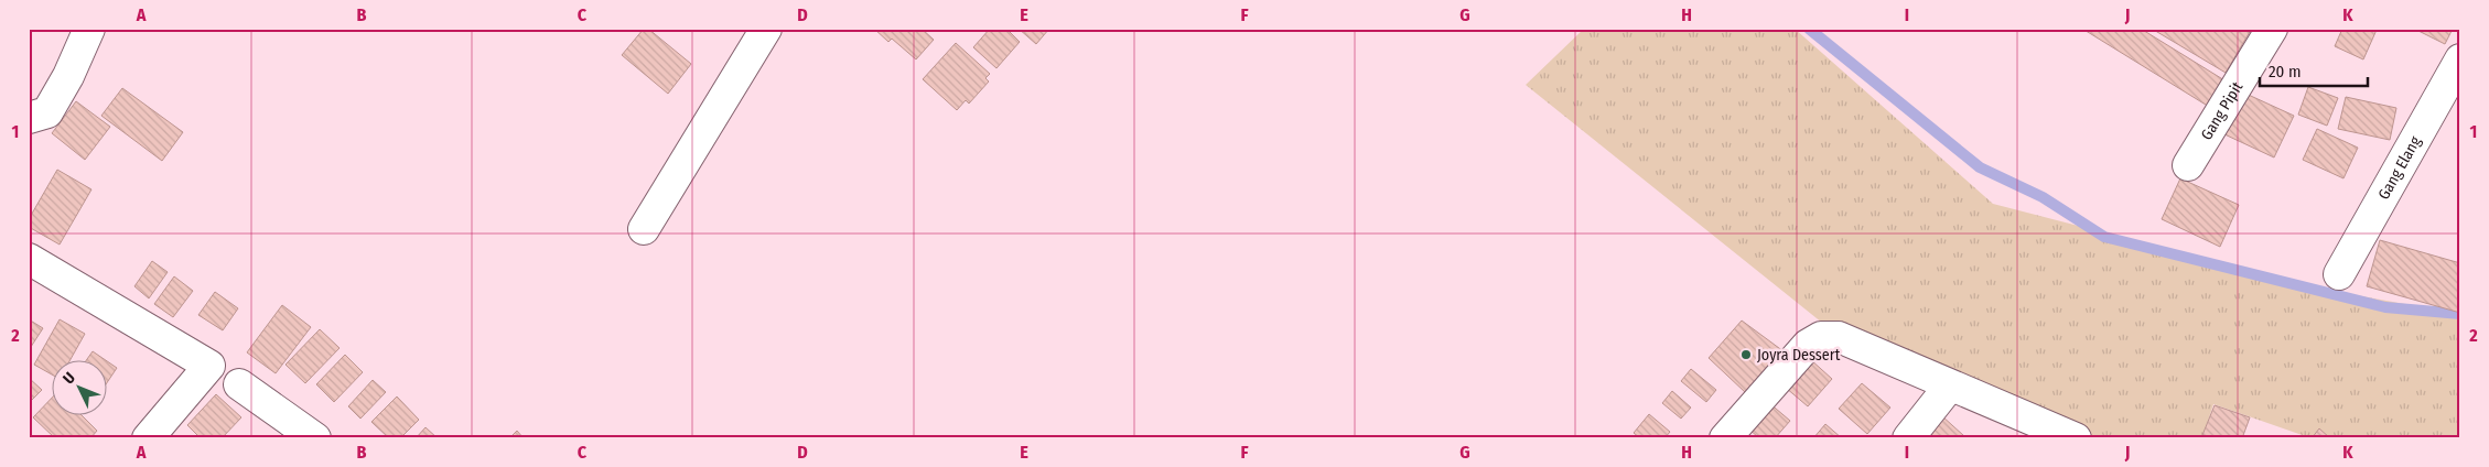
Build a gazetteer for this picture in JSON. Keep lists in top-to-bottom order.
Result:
{
  "streets": {
    "street": ["Gang Pipit", "Gang Elang"]
  },
  "places": ["Joyra Dessert"],
  "scale_bar": "20 m",
  "north": "top left",
  "grid": {
    "columns": [
      "A",
      "B",
      "C",
      "D",
      "E",
      "F",
      "G",
      "H",
      "I",
      "J",
      "K"
    ],
    "rows": ["1", "2"]
  }
}
